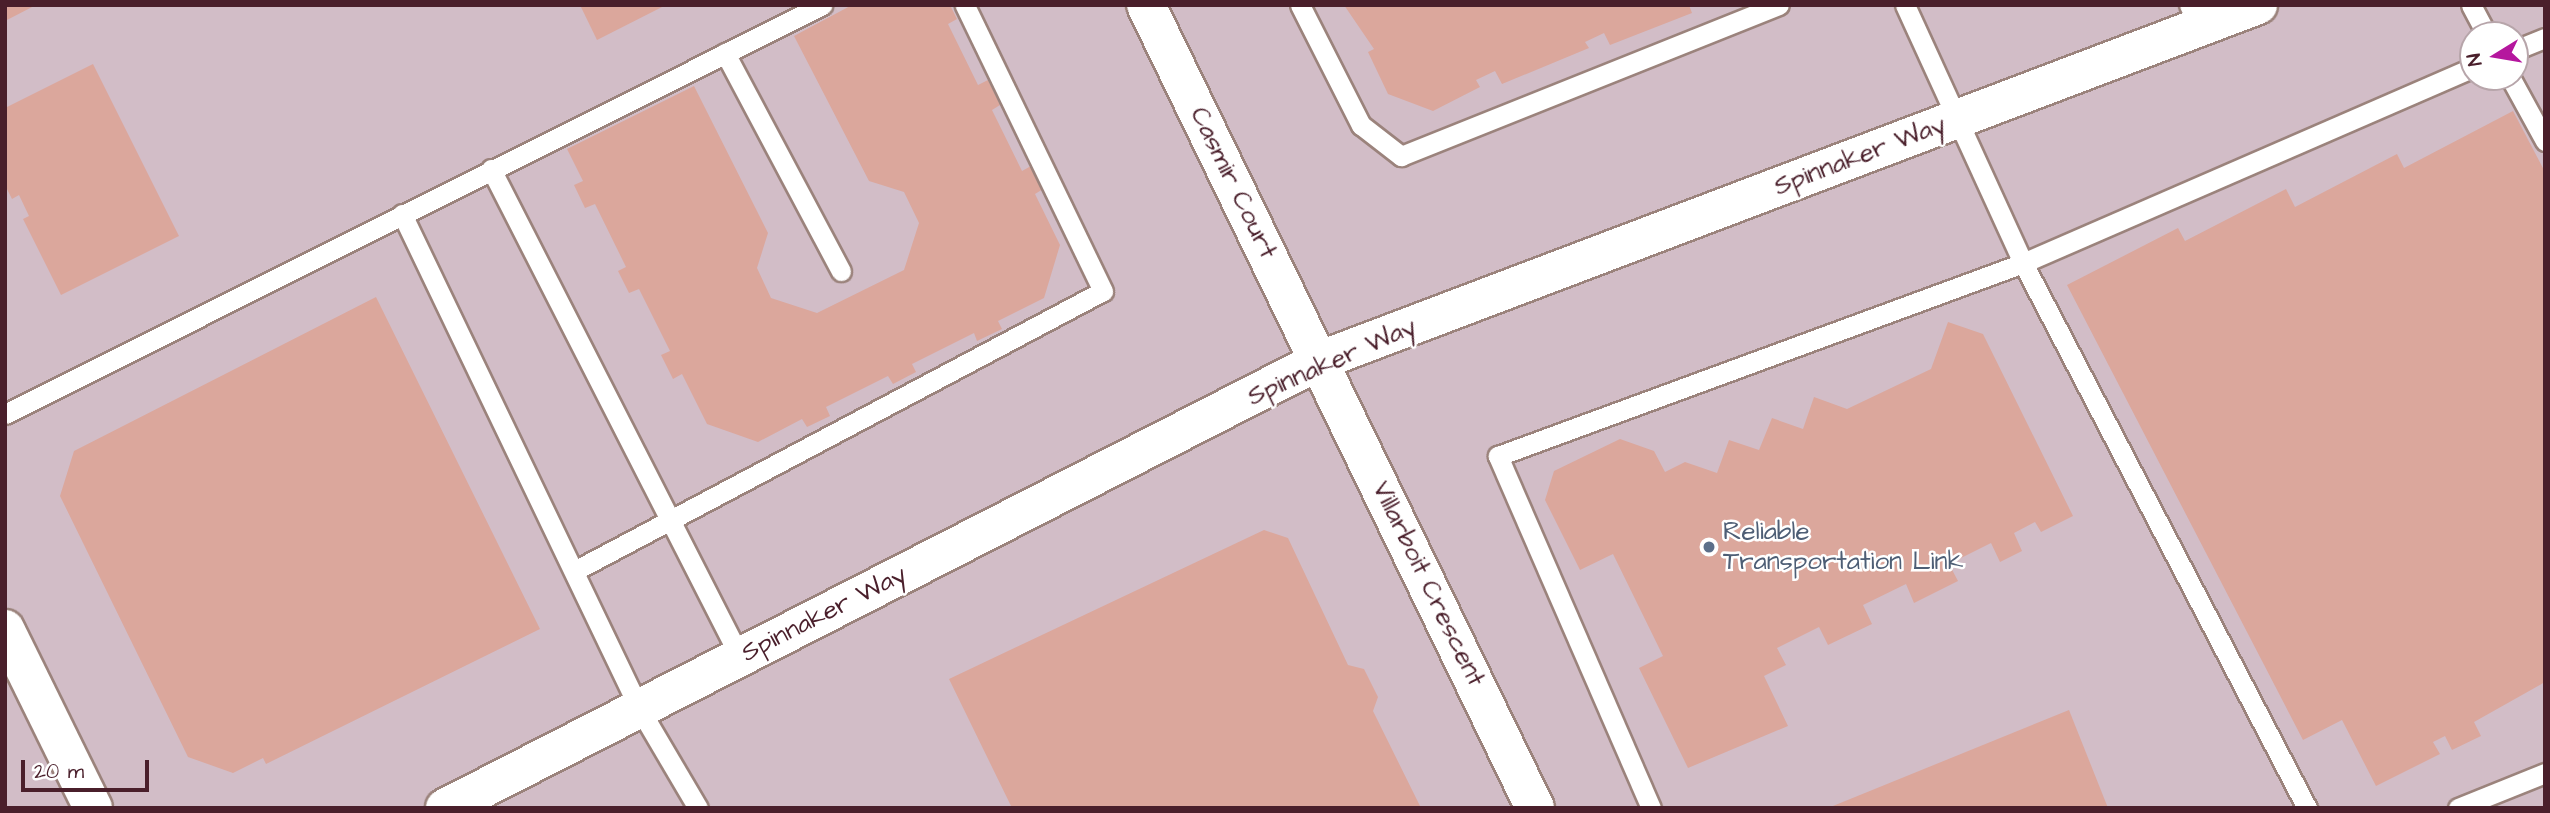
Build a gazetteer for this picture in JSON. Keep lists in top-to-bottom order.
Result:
{
  "streets": {
    "street": ["Spinnaker Way", "Casmir Court", "Villarboit Crescent"]
  },
  "crossings": [
    ["Spinnaker Way", "Casmir Court"],
    ["Spinnaker Way", "Villarboit Crescent"],
    ["Casmir Court", "Villarboit Crescent"]
  ],
  "places": ["Reliable Transportation Link"],
  "scale_bar": "20 m",
  "north": "left"
}
